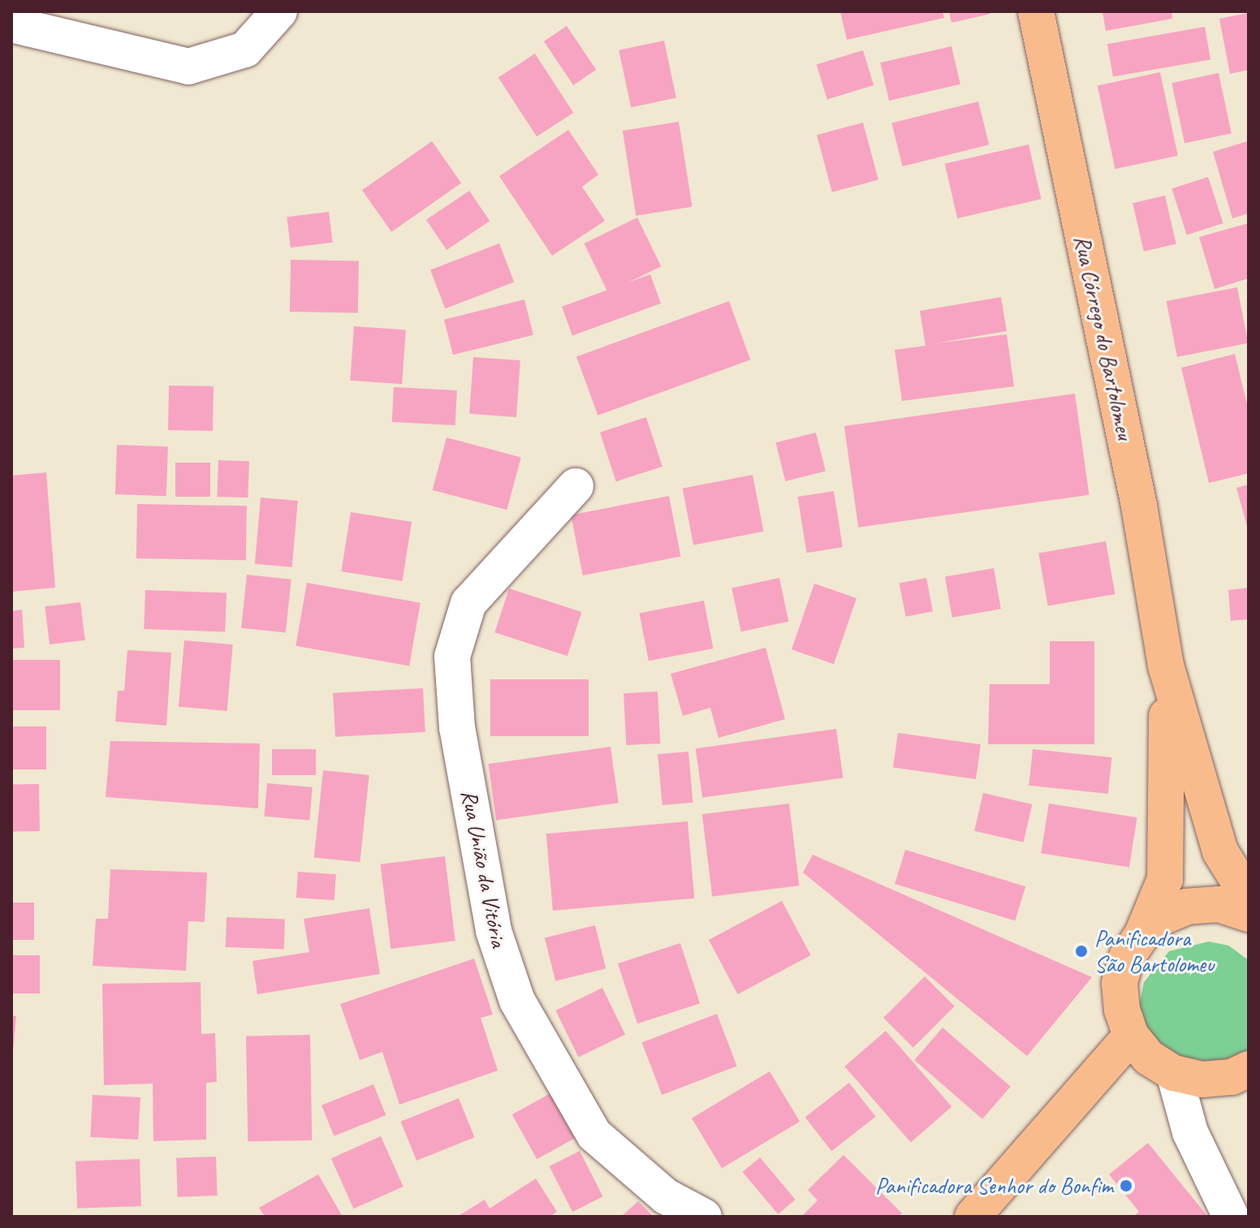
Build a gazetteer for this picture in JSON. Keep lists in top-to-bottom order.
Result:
{
  "streets": {
    "main road": ["Rua Córrego do Bartolomeu"],
    "street": ["Rua União da Vitória"]
  },
  "places": ["Panificadora São Bartolomeu", "Panificadora Senhor do Bonfim"]
}
